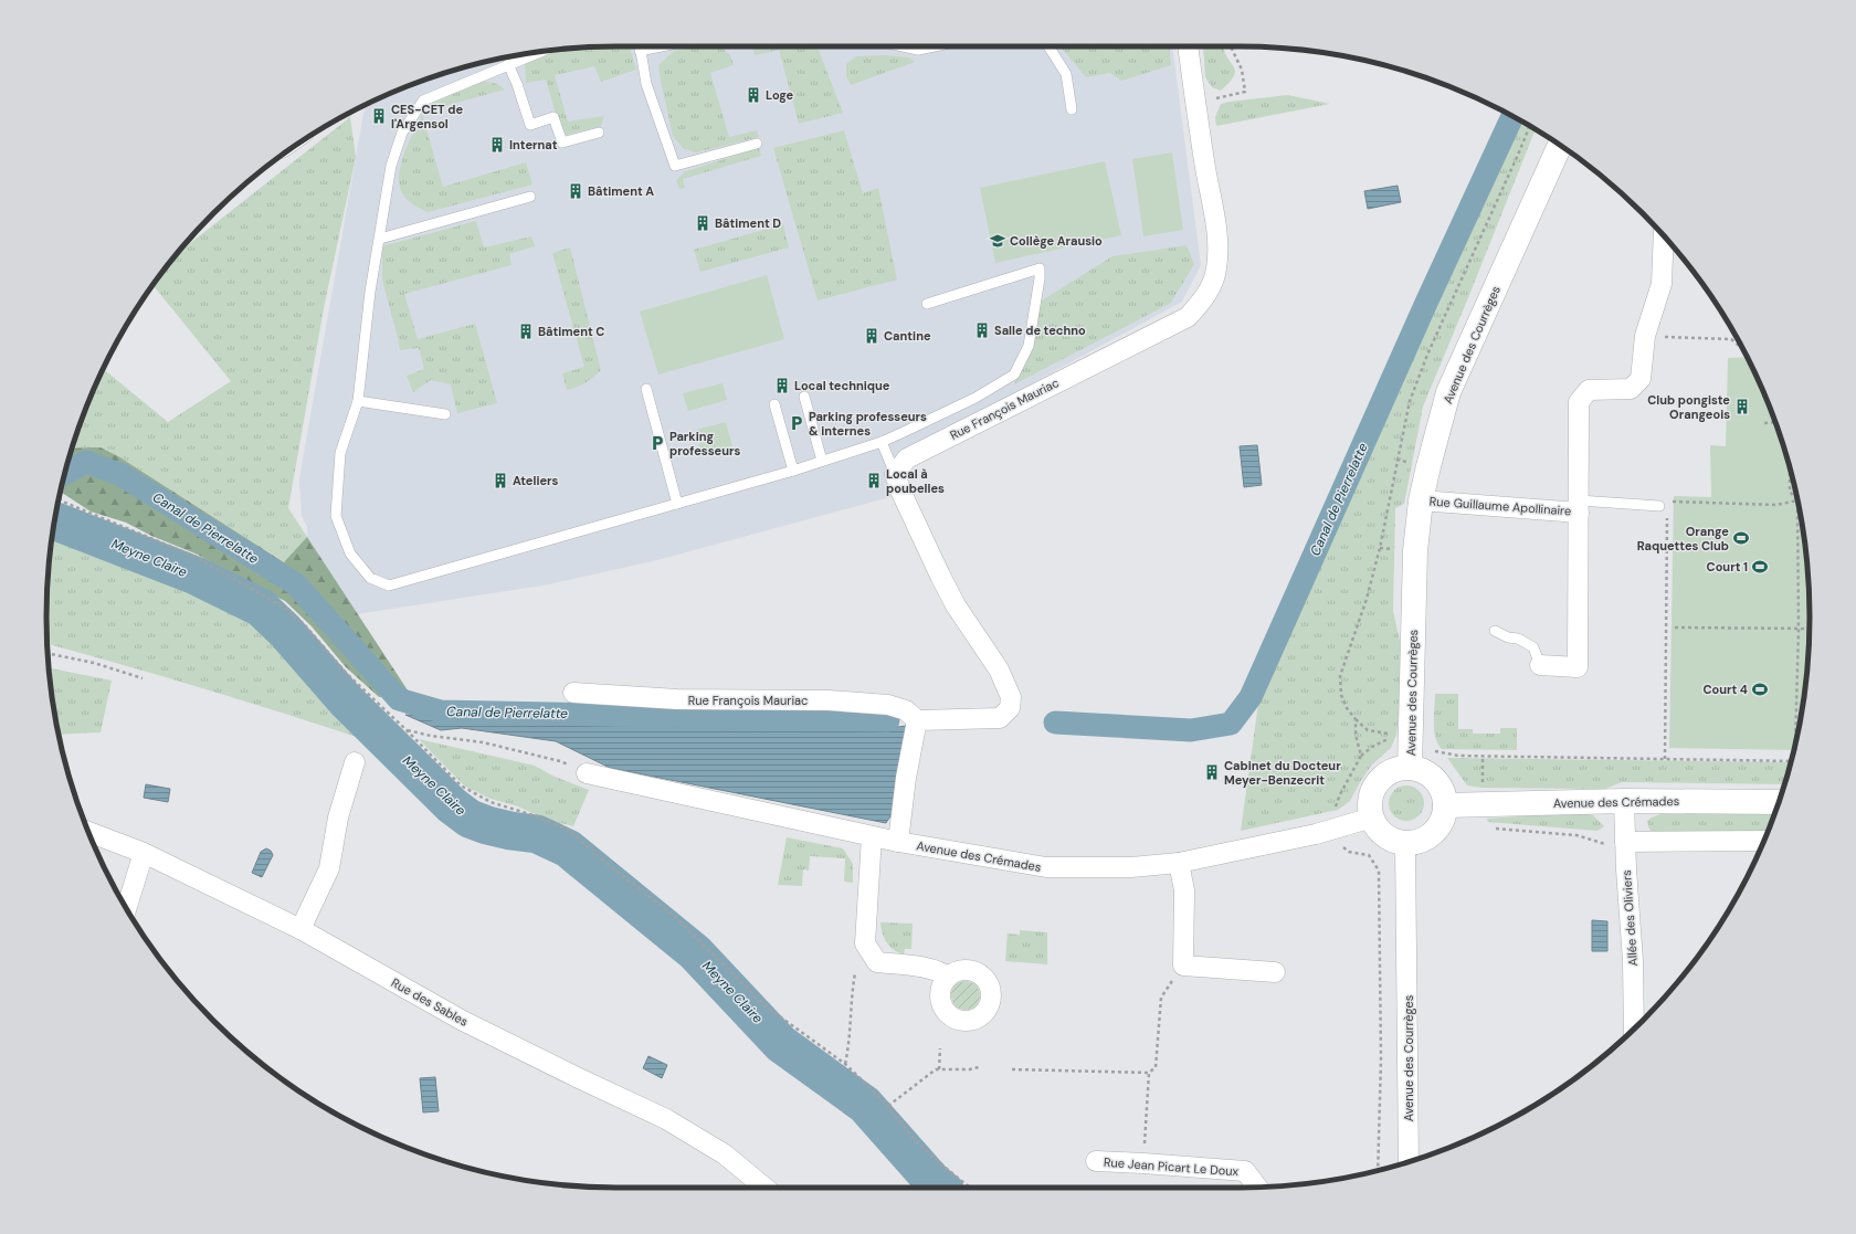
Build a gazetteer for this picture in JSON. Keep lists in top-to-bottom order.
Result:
{
  "streets": {
    "street": [
      "Avenue des Courrèges",
      "Rue François Mauriac",
      "Rue Guillaume Apollinaire",
      "Avenue des Crémades",
      "Allée des Oliviers",
      "Rue des Sables",
      "Rue Jean Picart Le Doux"
    ]
  },
  "crossings": [
    ["Avenue des Courrèges", "Rue Guillaume Apollinaire"],
    ["Avenue des Courrèges", "Avenue des Crémades"],
    ["Avenue des Crémades", "Allée des Oliviers"]
  ],
  "water": ["Canal de Pierrelatte", "Meyne Claire"],
  "places": {
    "building": [
      "Loge",
      "CES-CET de l'Argensol",
      "Internat",
      "Bâtiment A",
      "Bâtiment D",
      "Salle de techno",
      "Bâtiment C",
      "Cantine",
      "Local technique",
      "Club pongiste Orangeois",
      "Ateliers",
      "Local à poubelles",
      "Cabinet du Docteur Meyer-Benzecrit"
    ],
    "school or university": ["Collège Arausio"],
    "parking": ["Parking professeurs & internes", "Parking professeurs"],
    "sports": ["Orange Raquettes Club", "Court 1", "Court 4"]
  }
}
